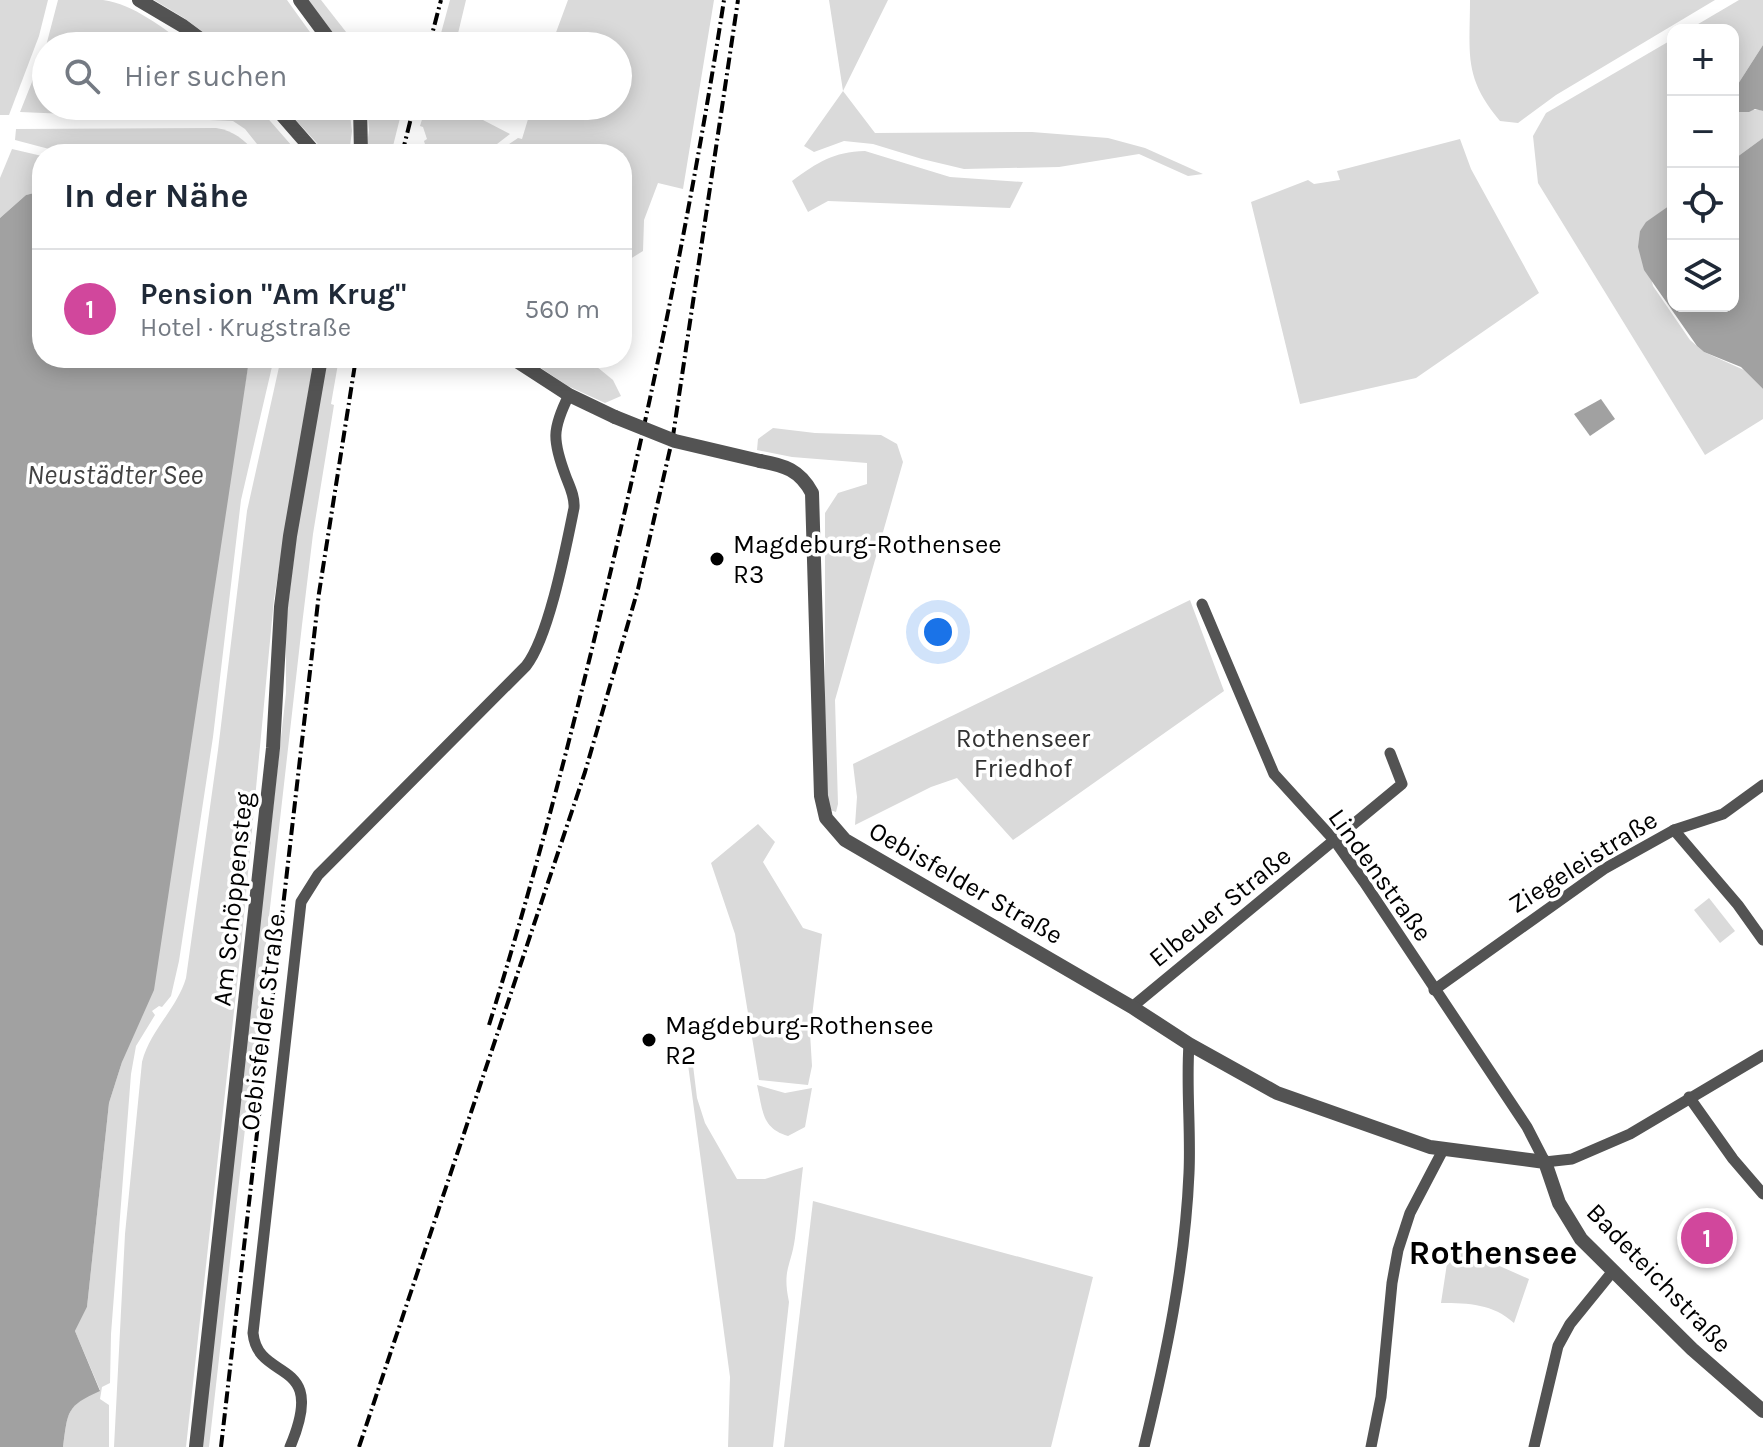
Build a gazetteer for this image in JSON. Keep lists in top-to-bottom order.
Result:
{
  "streets": {
    "street": [
      "Ziegeleistraße",
      "Lindenstraße",
      "Oebisfelder Straße",
      "Am Schöppensteg",
      "Elbeuer Straße",
      "Badeteichstraße"
    ]
  },
  "crossings": [
    ["Ziegeleistraße", "Lindenstraße"],
    ["Lindenstraße", "Oebisfelder Straße"],
    ["Lindenstraße", "Elbeuer Straße"],
    ["Lindenstraße", "Badeteichstraße"],
    ["Oebisfelder Straße", "Elbeuer Straße"],
    ["Oebisfelder Straße", "Badeteichstraße"]
  ],
  "districts": ["Rothensee"],
  "water": ["Neustädter See"],
  "parks": ["Rothenseer Friedhof"],
  "places": ["Magdeburg-Rothensee R3", "Magdeburg-Rothensee R2"],
  "page": {
    "map_buttons": ["+", "−"],
    "search": "Hier suchen",
    "heading": "In der Nähe",
    "list": [
      {
        "mark": "1",
        "name": "Pension \"Am Krug\"",
        "note": "Hotel · Krugstraße",
        "value": "560 m"
      }
    ],
    "pins": "1"
  }
}
